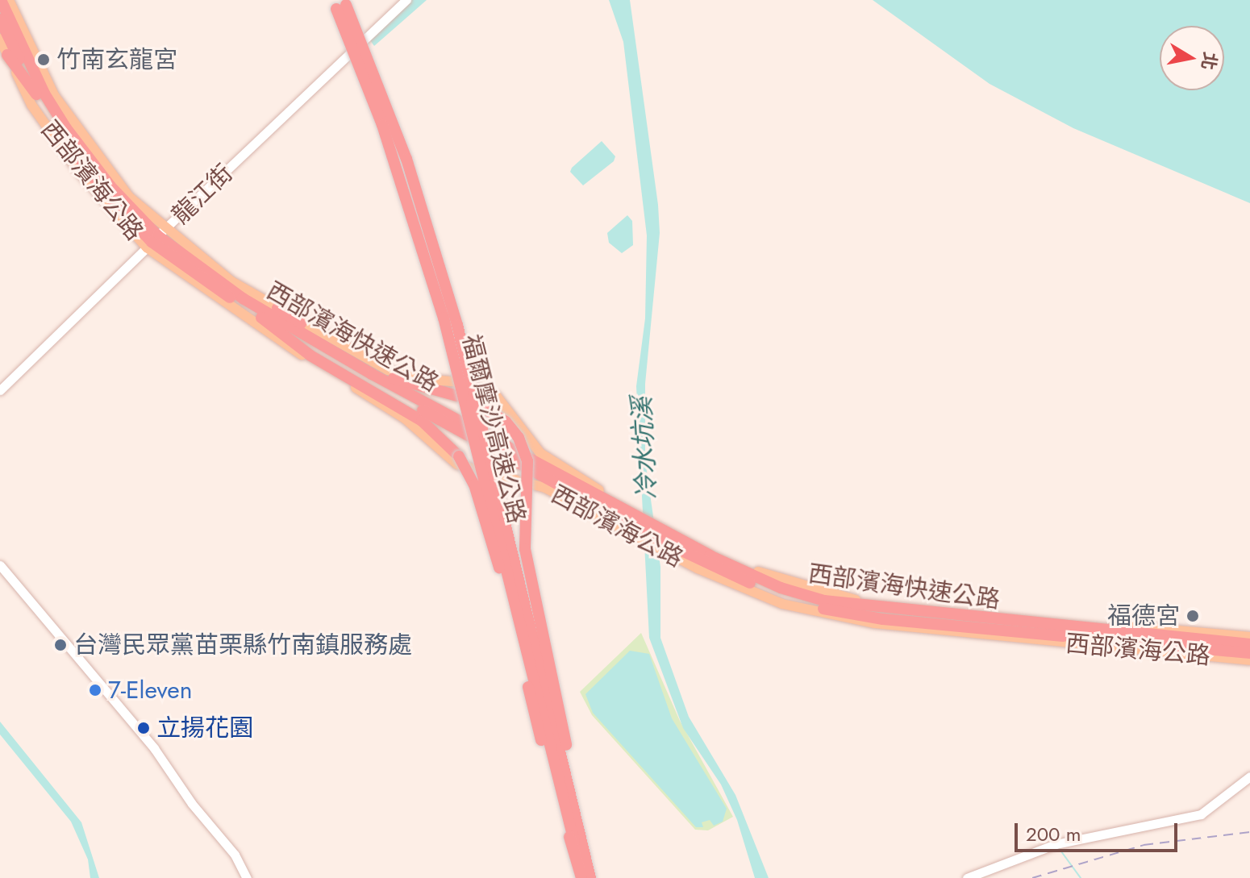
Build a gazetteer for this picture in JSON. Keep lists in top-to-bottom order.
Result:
{
  "streets": {
    "highway": ["西部濱海快速公路", "福爾摩沙高速公路"],
    "main road": ["西部濱海公路"],
    "street": ["龍江街"]
  },
  "crossings": [
    ["西部濱海公路", "龍江街"],
    ["西部濱海公路", "西部濱海快速公路"],
    ["龍江街", "西部濱海快速公路"]
  ],
  "water": ["冷水坑溪"],
  "places": [
    "竹南玄龍宮",
    "福德宮",
    "台灣民眾黨苗栗縣竹南鎮服務處",
    "7-Eleven",
    "立揚花園"
  ],
  "scale_bar": "200 m",
  "north": "right"
}
